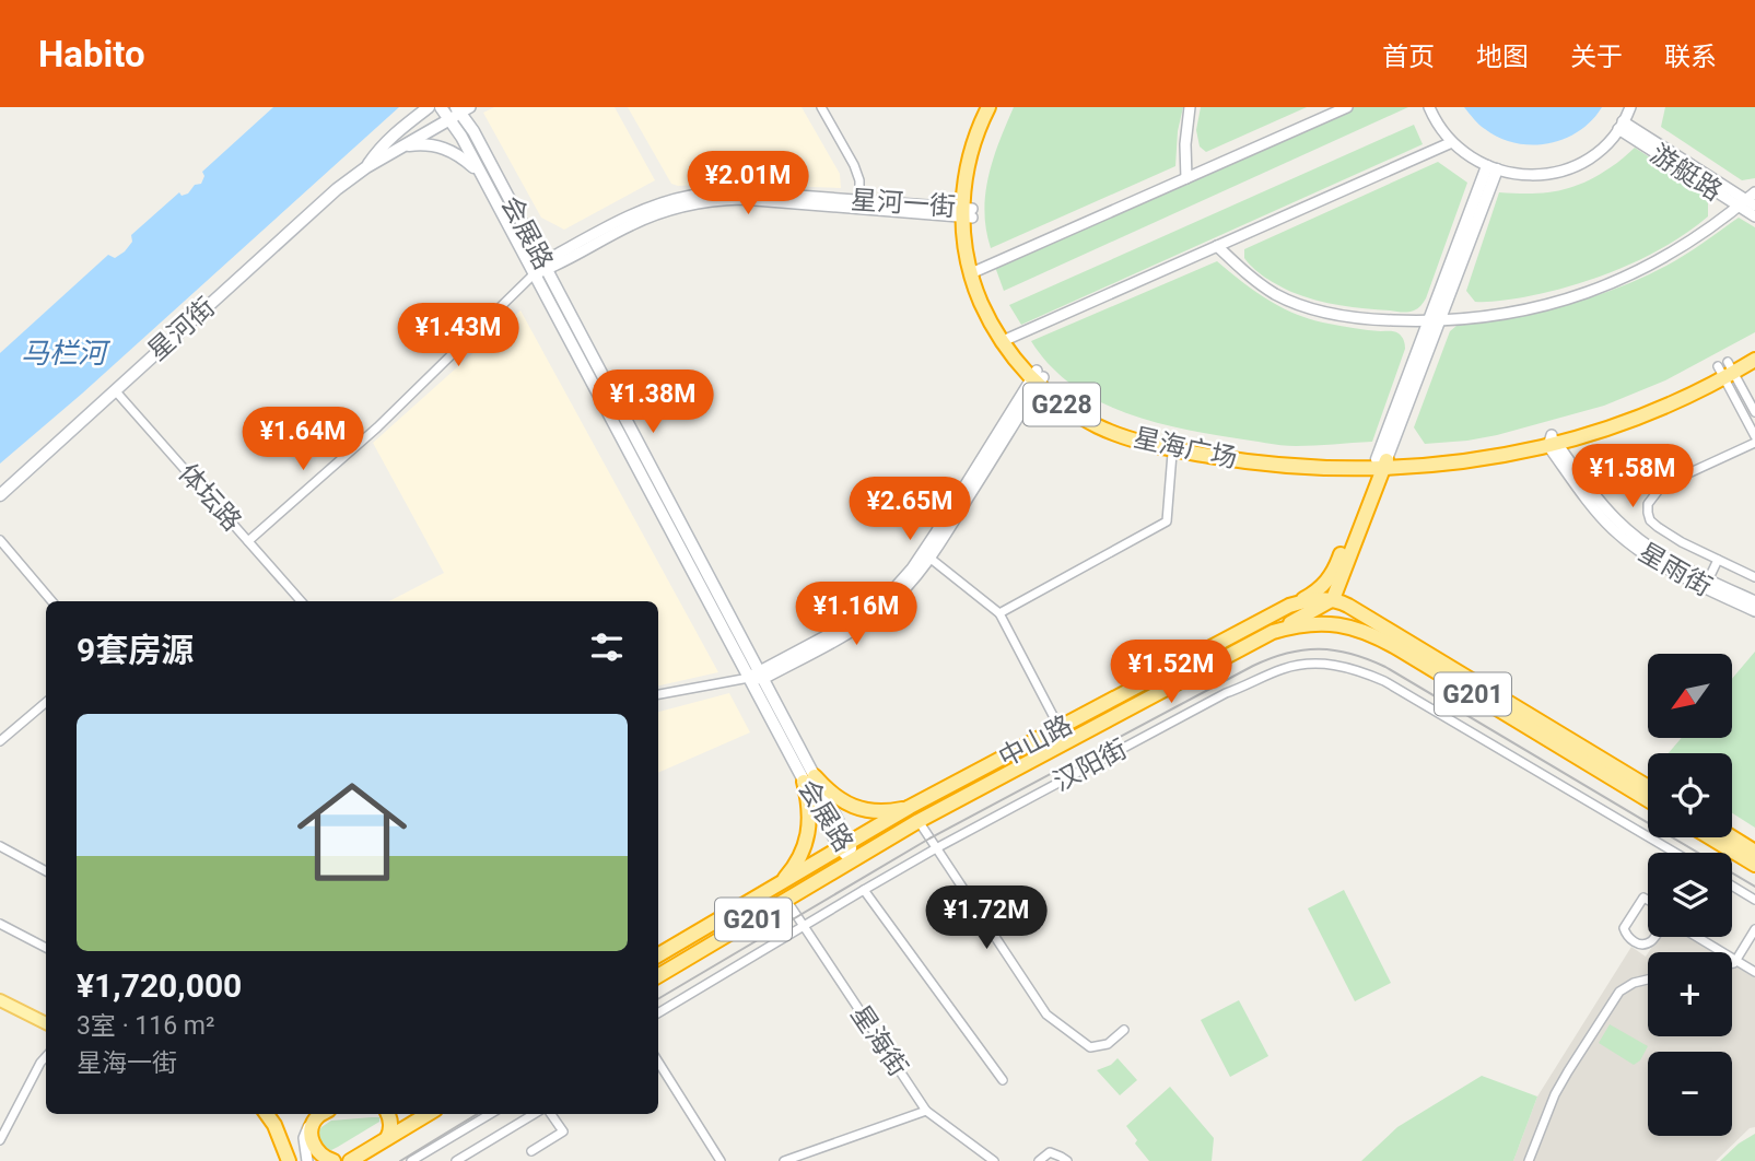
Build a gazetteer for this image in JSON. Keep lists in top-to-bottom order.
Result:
{
  "streets": {
    "highway": [
      "G228",
      "星海广场",
      "G201",
      "中山路"
    ],
    "main road": ["会展路", "星河街"],
    "street": [
      "游艇路",
      "星河一街",
      "体坛路",
      "星雨街",
      "汉阳街",
      "星海街"
    ]
  },
  "crossings": [
    ["星河一街", "会展路"],
    ["星河一街", "星海广场"],
    ["星河一街", "体坛路"],
    ["会展路", "星河街"],
    ["会展路", "中山路"],
    ["星河街", "体坛路"],
    ["星海广场", "星雨街"],
    ["G201", "中山路"],
    ["中山路", "星海街"],
    ["汉阳街", "星海街"]
  ],
  "water": ["马栏河"],
  "north": "bottom left",
  "page": {
    "header": "Habito",
    "nav": [
      "首页",
      "地图",
      "关于",
      "联系"
    ],
    "price": [
      "¥2.01M",
      "¥1.43M",
      "¥1.38M",
      "¥1.64M",
      "¥1.58M",
      "¥2.65M",
      "¥1.16M",
      "¥1.52M",
      "¥1.72M"
    ],
    "heading": "9套房源",
    "map_buttons": ["+", "−"],
    "list": [
      {
        "name": "¥1,720,000",
        "note": "3室 · 116 m² · 星海一街"
      }
    ]
  }
}
